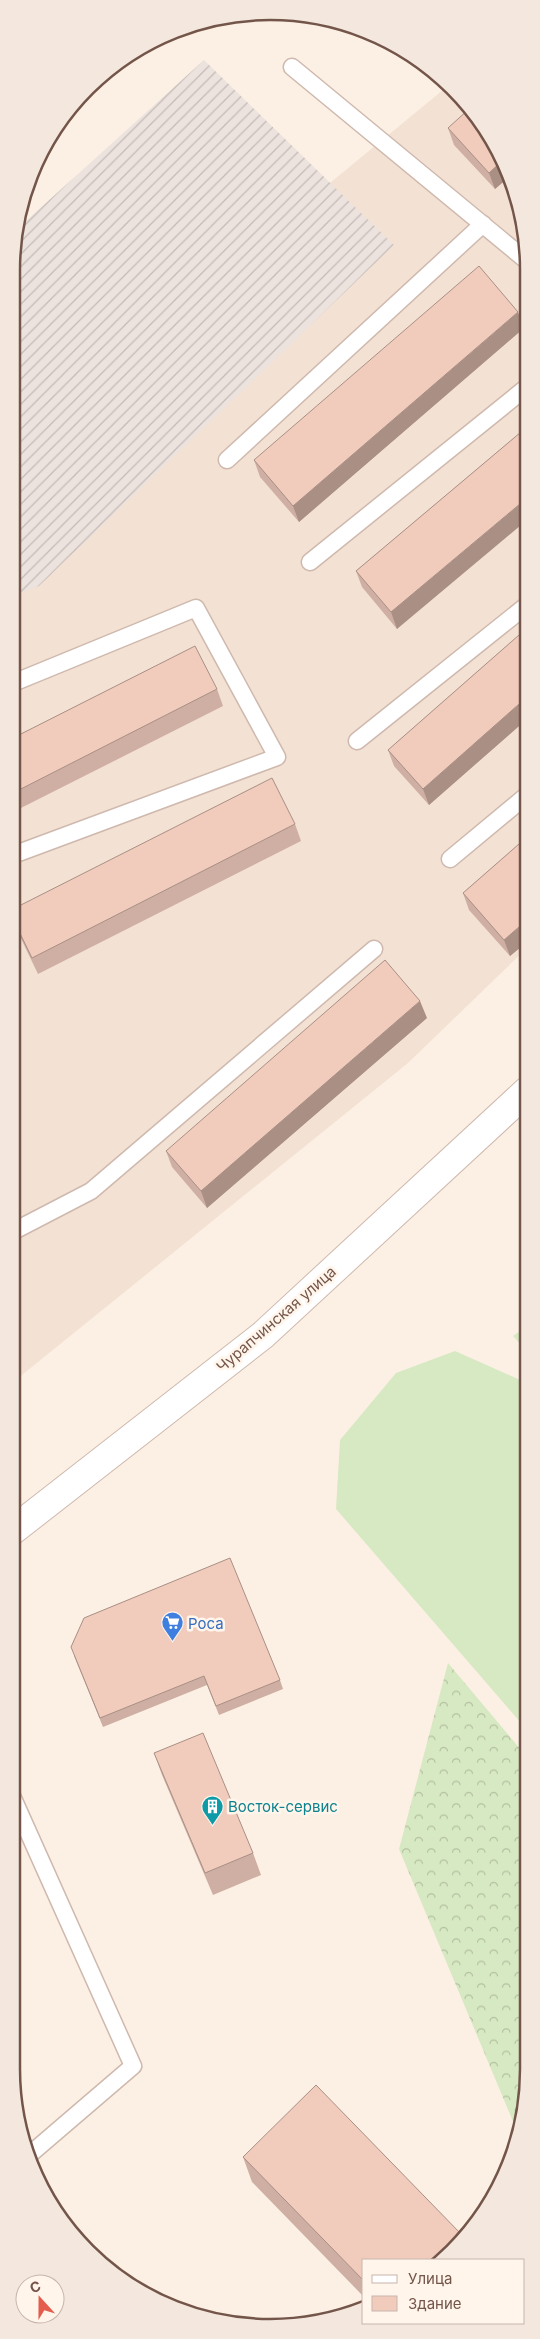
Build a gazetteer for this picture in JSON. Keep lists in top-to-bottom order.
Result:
{
  "streets": {
    "street": ["Чурапчинская улица"]
  },
  "places": {
    "supermarket": ["Роса"],
    "building": ["Восток-сервис"]
  },
  "legend": ["Улица", "Здание"],
  "north": "top"
}
